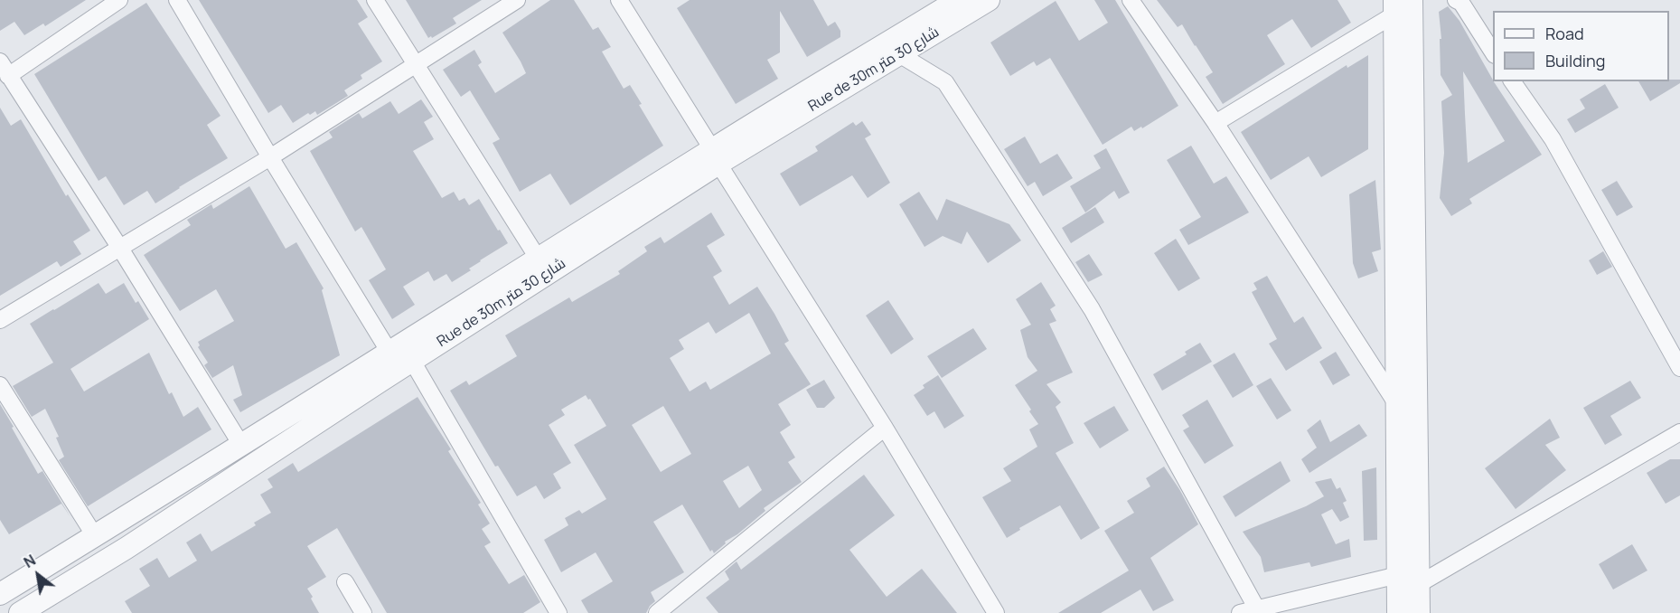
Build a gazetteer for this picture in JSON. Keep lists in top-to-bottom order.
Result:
{
  "streets": {
    "street": ["Rue de 30m شارع 30 متر"]
  },
  "legend": ["Road", "Building"],
  "north": "top left"
}
